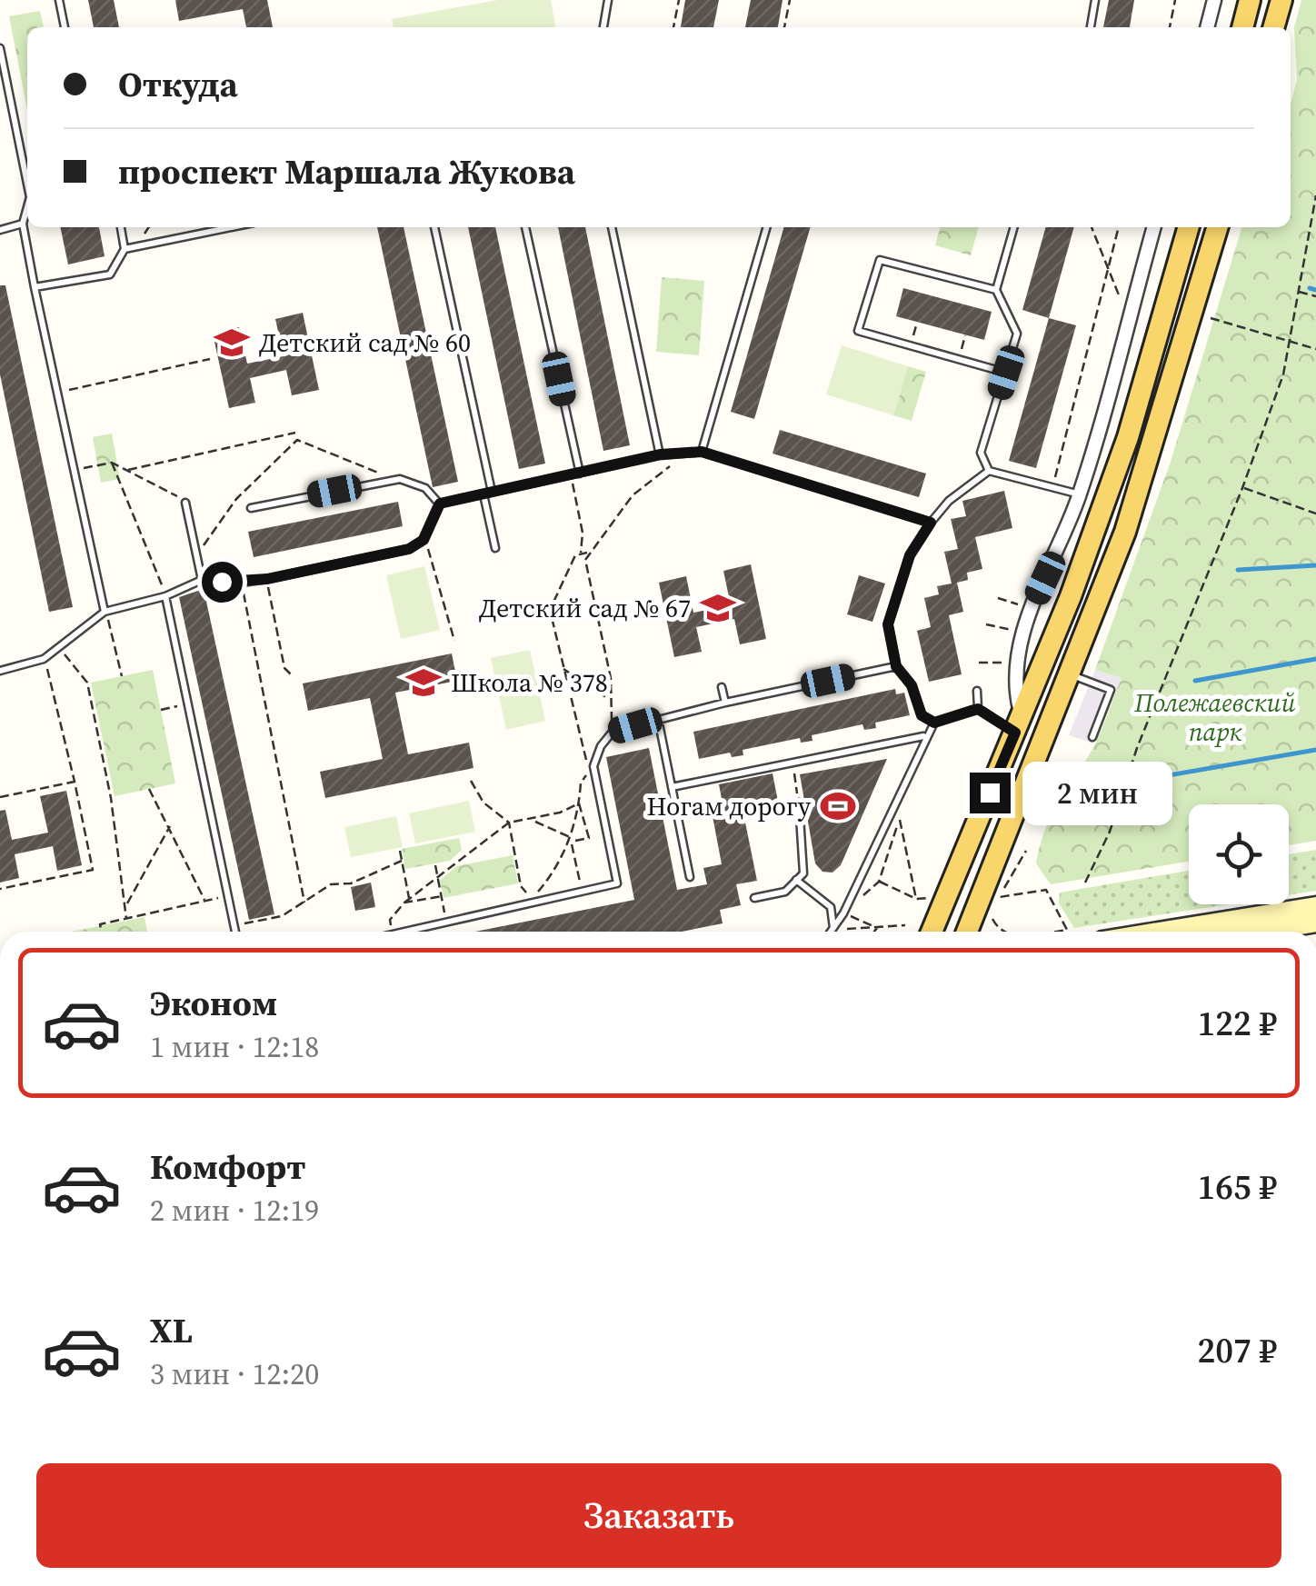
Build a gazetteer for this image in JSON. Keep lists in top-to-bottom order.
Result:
{
  "parks": ["Полежаевский парк"],
  "places": {
    "school or university": ["Детский сад № 60", "Детский сад № 67", "Школа № 378"],
    "sports": ["Ногам дорогу"]
  },
  "page": {
    "banner": ["Откуда", "проспект Маршала Жукова"],
    "bubble": "2 мин",
    "list": [
      {
        "name": "Эконом",
        "note": "1 мин · 12:18",
        "value": "122 ₽"
      },
      {
        "name": "Комфорт",
        "note": "2 мин · 12:19",
        "value": "165 ₽"
      },
      {
        "name": "XL",
        "note": "3 мин · 12:20",
        "value": "207 ₽"
      }
    ],
    "buttons": "Заказать"
  }
}
